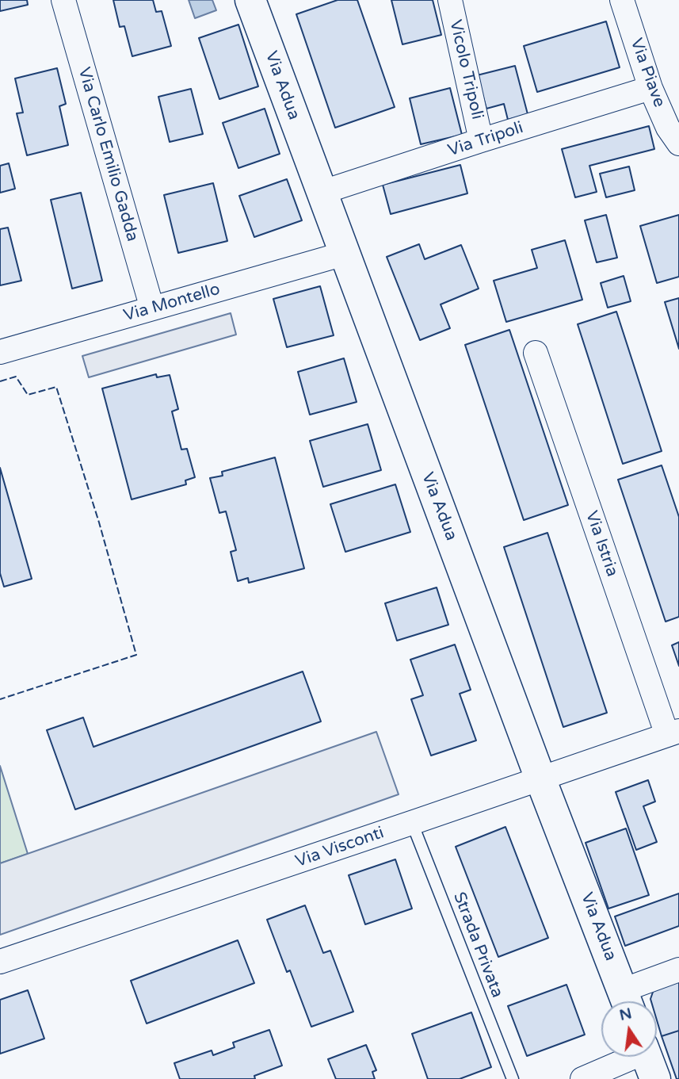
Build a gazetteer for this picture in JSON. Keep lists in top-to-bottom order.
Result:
{
  "streets": {
    "street": [
      "Vicolo Tripoli",
      "Via Piave",
      "Via Adua",
      "Via Tripoli",
      "Via Carlo Emilio Gadda",
      "Via Montello",
      "Via Istria",
      "Via Visconti"
    ],
    "lane": ["Strada Privata"]
  },
  "crossings": [
    ["Vicolo Tripoli", "Via Tripoli"],
    ["Via Piave", "Via Tripoli"],
    ["Via Adua", "Via Tripoli"],
    ["Via Adua", "Via Montello"],
    ["Via Adua", "Via Visconti"],
    ["Via Carlo Emilio Gadda", "Via Montello"],
    ["Via Istria", "Via Visconti"],
    ["Via Visconti", "Strada Privata"]
  ],
  "north": "top"
}
